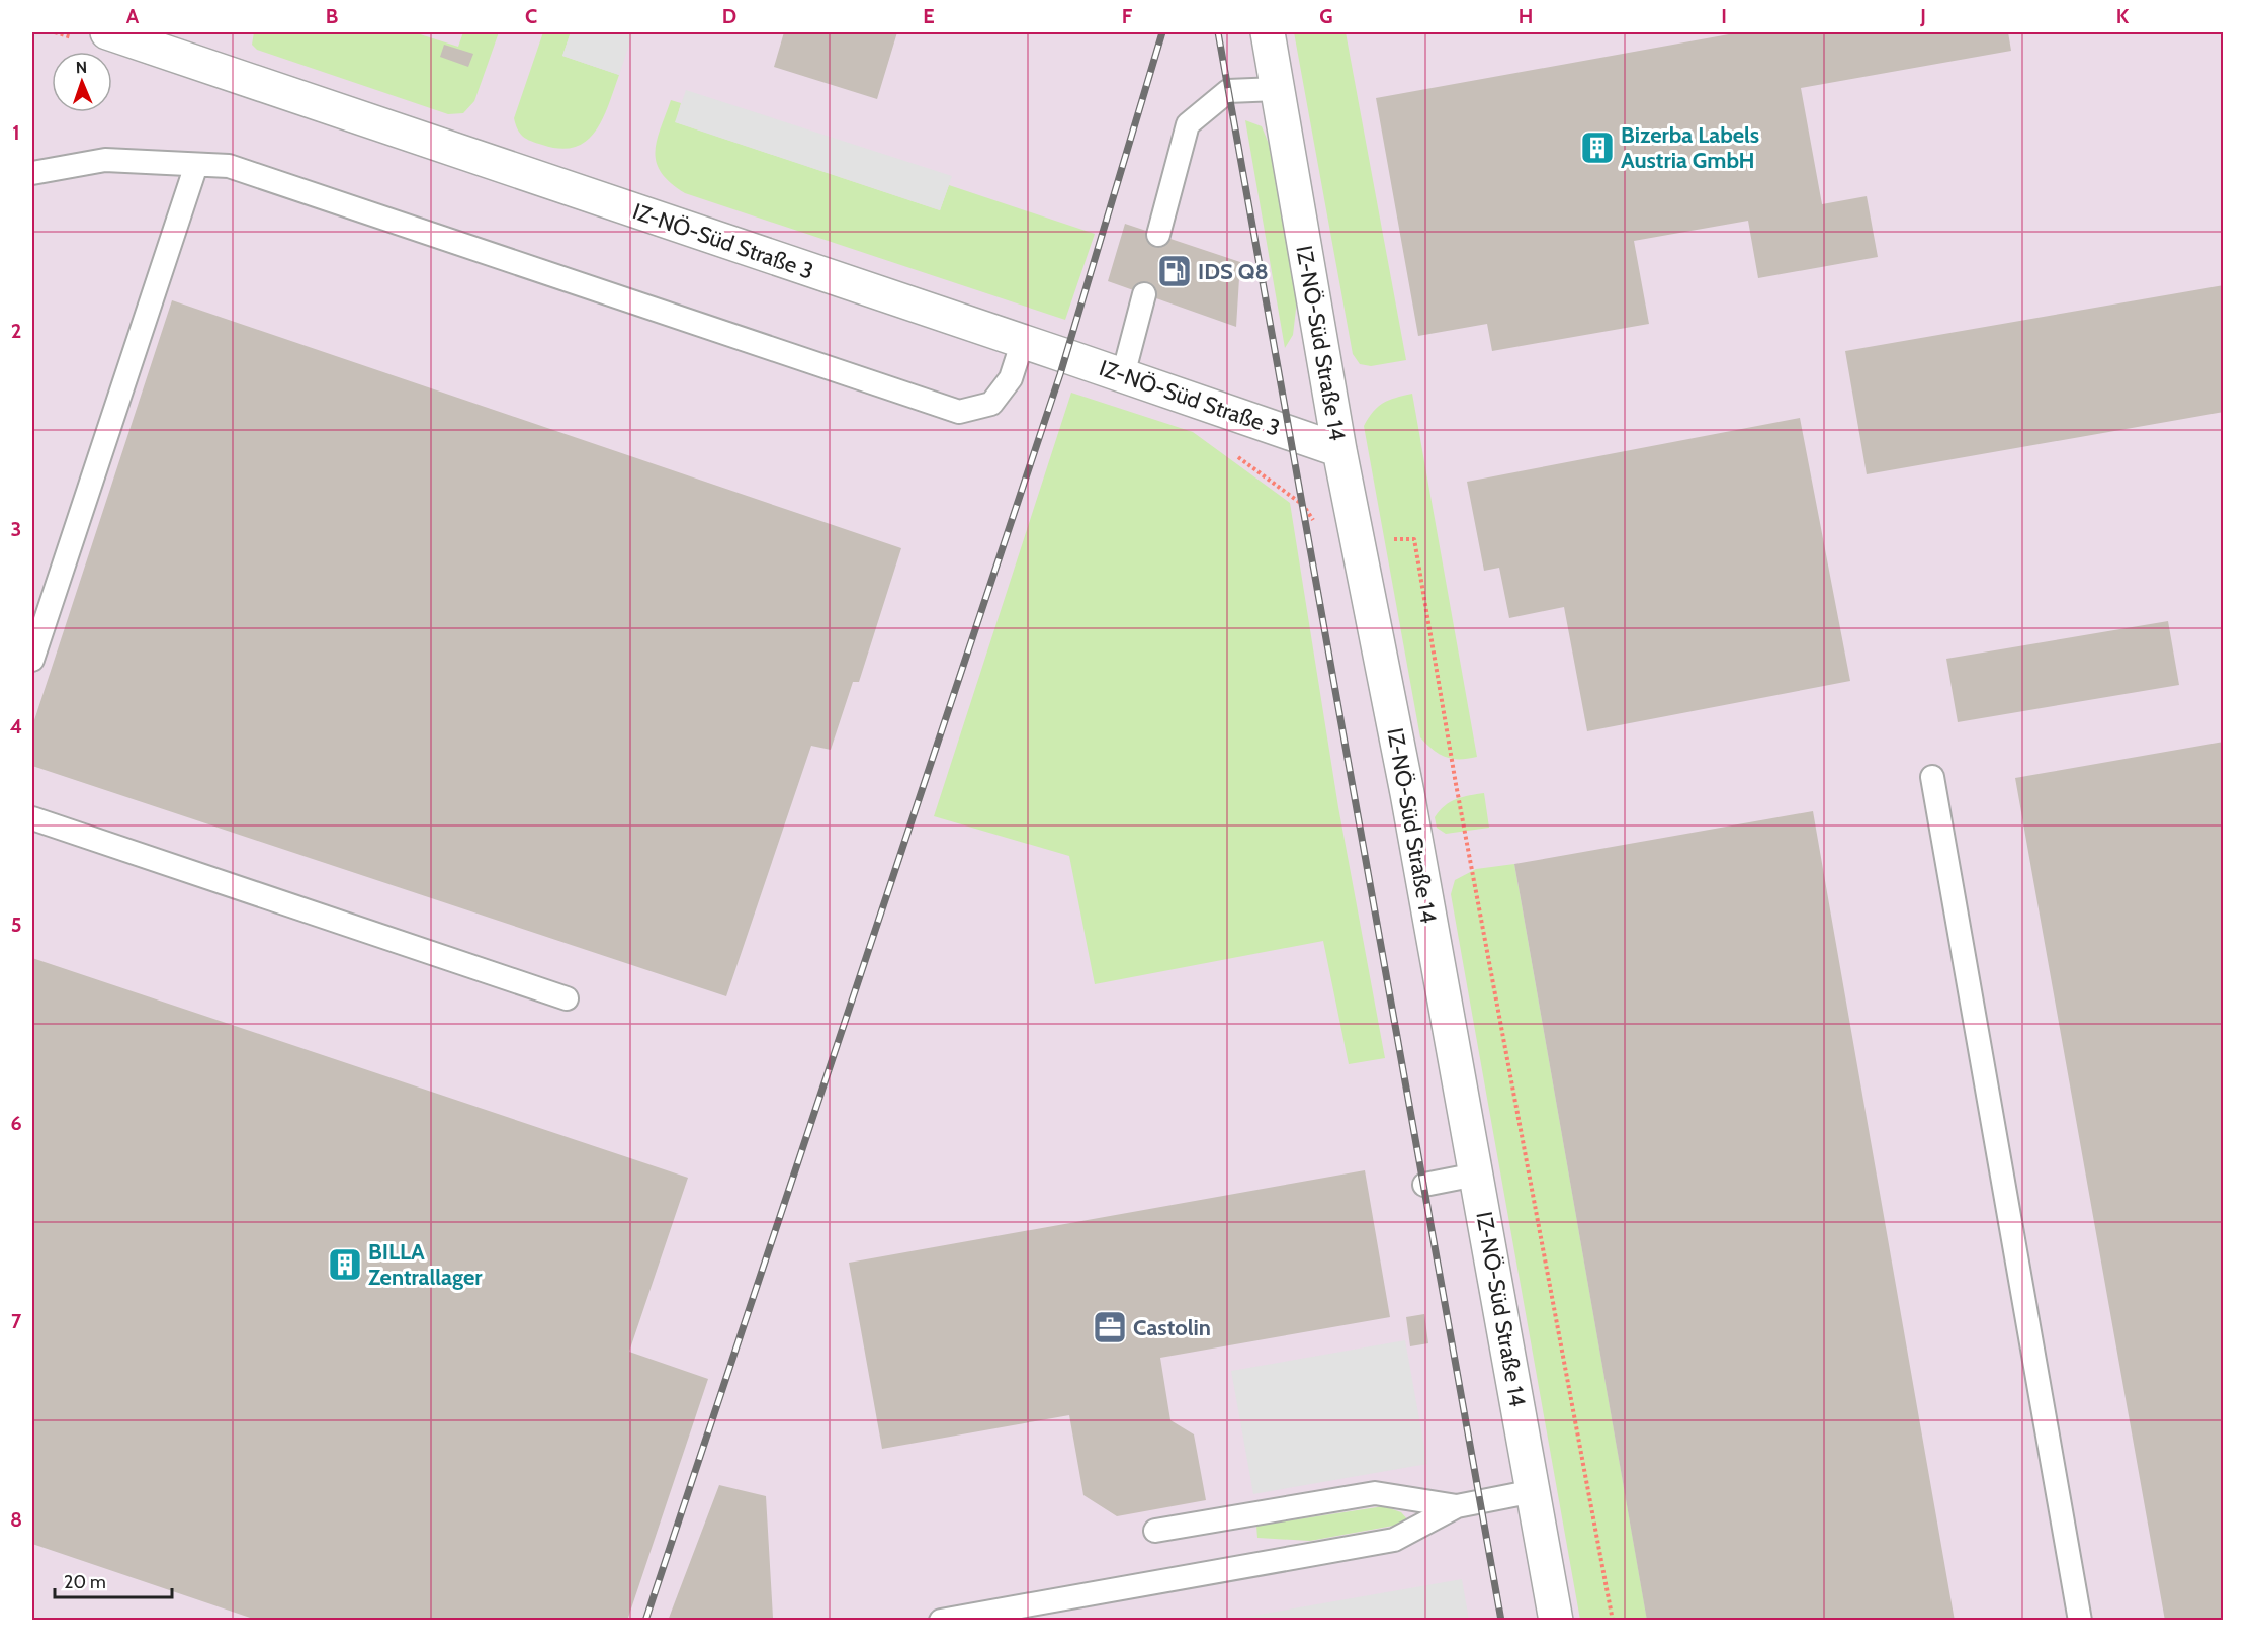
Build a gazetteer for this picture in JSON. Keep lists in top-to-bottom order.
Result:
{
  "streets": {
    "street": ["IZ-NÖ-Süd Straße 3", "IZ-NÖ-Süd Straße 14"]
  },
  "crossings": [
    ["IZ-NÖ-Süd Straße 3", "IZ-NÖ-Süd Straße 14"]
  ],
  "places": {
    "building": ["Bizerba Labels Austria GmbH", "BILLA Zentrallager"],
    "fuel station": ["IDS Q8"],
    "office": ["Castolin"]
  },
  "scale_bar": "20 m",
  "north": "top",
  "grid": {
    "columns": [
      "A",
      "B",
      "C",
      "D",
      "E",
      "F",
      "G",
      "H",
      "I",
      "J",
      "K"
    ],
    "rows": [
      "1",
      "2",
      "3",
      "4",
      "5",
      "6",
      "7",
      "8"
    ]
  }
}
